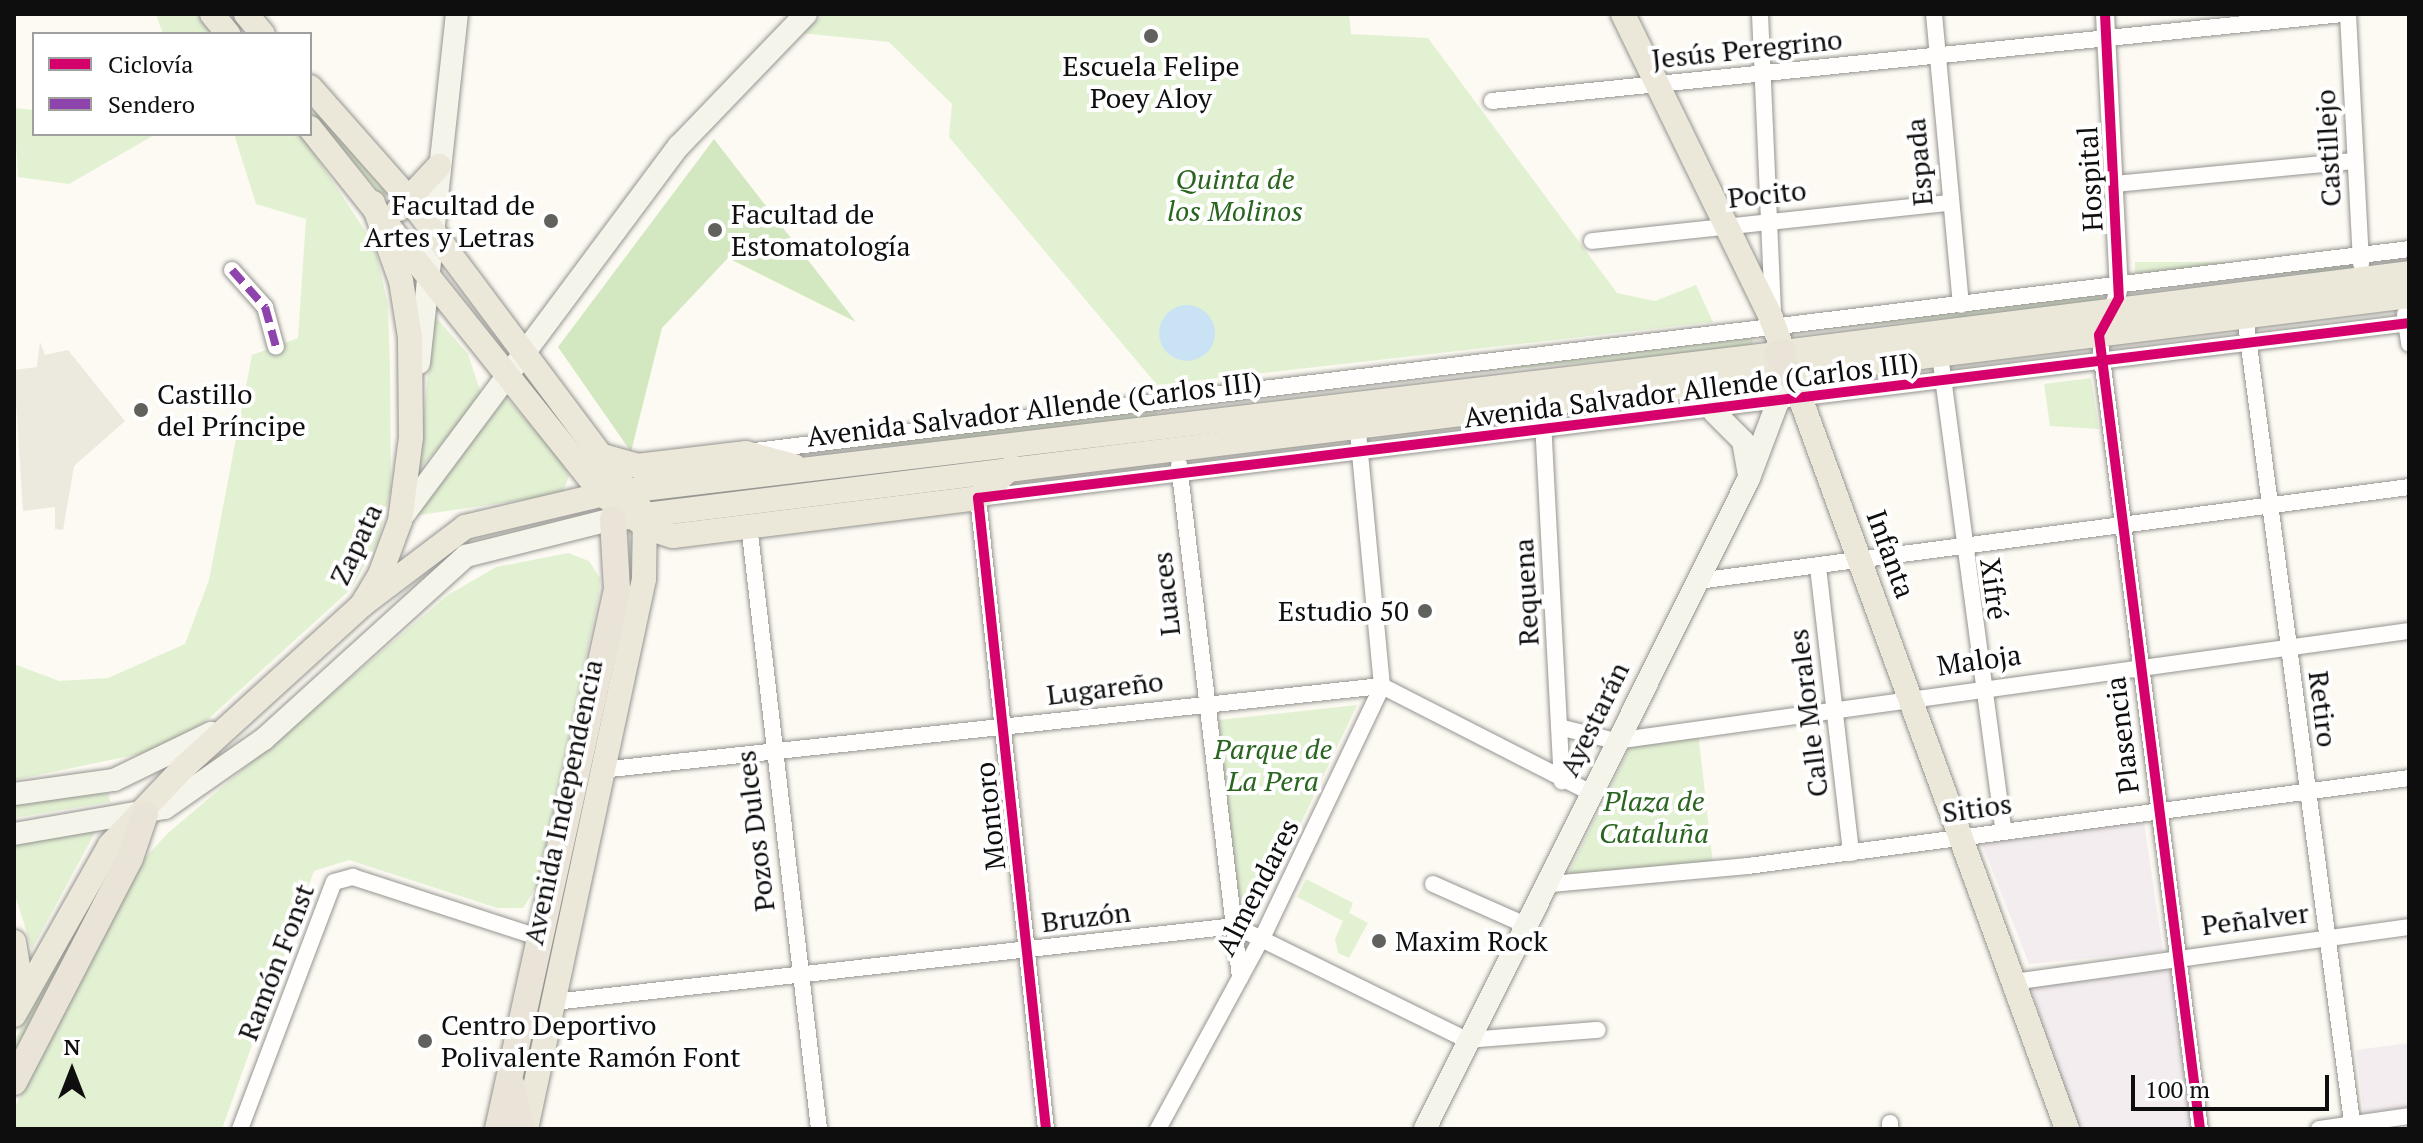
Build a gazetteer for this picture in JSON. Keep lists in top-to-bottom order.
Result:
{
  "streets": {
    "highway": ["Avenida Independencia"],
    "main road": [
      "Avenida Salvador Allende (Carlos III)",
      "Zapata",
      "Infanta",
      "Ayestarán"
    ],
    "street": [
      "Jesús Peregrino",
      "Castillejo",
      "Espada",
      "Hospital",
      "Pocito",
      "Xifré",
      "Requena",
      "Luaces",
      "Maloja",
      "Lugareño",
      "Retiro",
      "Calle Morales",
      "Plasencia",
      "Sitios",
      "Montoro",
      "Pozos Dulces",
      "Almendares",
      "Bruzón",
      "Peñalver",
      "Ramón Fonst"
    ]
  },
  "crossings": [
    ["Jesús Peregrino", "Castillejo"],
    ["Jesús Peregrino", "Espada"],
    ["Jesús Peregrino", "Hospital"],
    ["Jesús Peregrino", "Infanta"],
    ["Castillejo", "Avenida Salvador Allende (Carlos III)"],
    ["Espada", "Pocito"],
    ["Espada", "Avenida Salvador Allende (Carlos III)"],
    ["Hospital", "Avenida Salvador Allende (Carlos III)"],
    ["Pocito", "Infanta"],
    ["Avenida Salvador Allende (Carlos III)", "Zapata"],
    ["Avenida Salvador Allende (Carlos III)", "Infanta"],
    ["Avenida Salvador Allende (Carlos III)", "Xifré"],
    ["Avenida Salvador Allende (Carlos III)", "Requena"],
    ["Avenida Salvador Allende (Carlos III)", "Luaces"],
    ["Avenida Salvador Allende (Carlos III)", "Retiro"],
    ["Avenida Salvador Allende (Carlos III)", "Ayestarán"],
    ["Avenida Salvador Allende (Carlos III)", "Plasencia"],
    ["Avenida Salvador Allende (Carlos III)", "Avenida Independencia"],
    ["Avenida Salvador Allende (Carlos III)", "Montoro"],
    ["Infanta", "Maloja"],
    ["Infanta", "Ayestarán"],
    ["Infanta", "Sitios"],
    ["Infanta", "Peñalver"],
    ["Xifré", "Maloja"],
    ["Xifré", "Sitios"],
    ["Requena", "Maloja"],
    ["Luaces", "Lugareño"],
    ["Luaces", "Almendares"],
    ["Luaces", "Bruzón"],
    ["Maloja", "Retiro"],
    ["Maloja", "Calle Morales"],
    ["Maloja", "Ayestarán"],
    ["Maloja", "Plasencia"],
    ["Lugareño", "Avenida Independencia"],
    ["Lugareño", "Montoro"],
    ["Lugareño", "Pozos Dulces"],
    ["Lugareño", "Almendares"],
    ["Retiro", "Sitios"],
    ["Retiro", "Peñalver"],
    ["Calle Morales", "Sitios"],
    ["Ayestarán", "Sitios"],
    ["Ayestarán", "Bruzón"],
    ["Plasencia", "Sitios"],
    ["Plasencia", "Peñalver"],
    ["Avenida Independencia", "Bruzón"],
    ["Avenida Independencia", "Ramón Fonst"],
    ["Montoro", "Bruzón"],
    ["Pozos Dulces", "Bruzón"],
    ["Almendares", "Bruzón"]
  ],
  "parks": ["Quinta de los Molinos", "Parque de La Pera", "Plaza de Cataluña"],
  "places": [
    "Escuela Felipe Poey Aloy",
    "Facultad de Artes y Letras",
    "Facultad de Estomatología",
    "Castillo del Príncipe",
    "Estudio 50",
    "Maxim Rock",
    "Centro Deportivo Polivalente Ramón Font"
  ],
  "legend": ["Ciclovía", "Sendero"],
  "scale_bar": "100 m",
  "north": "top"
}
